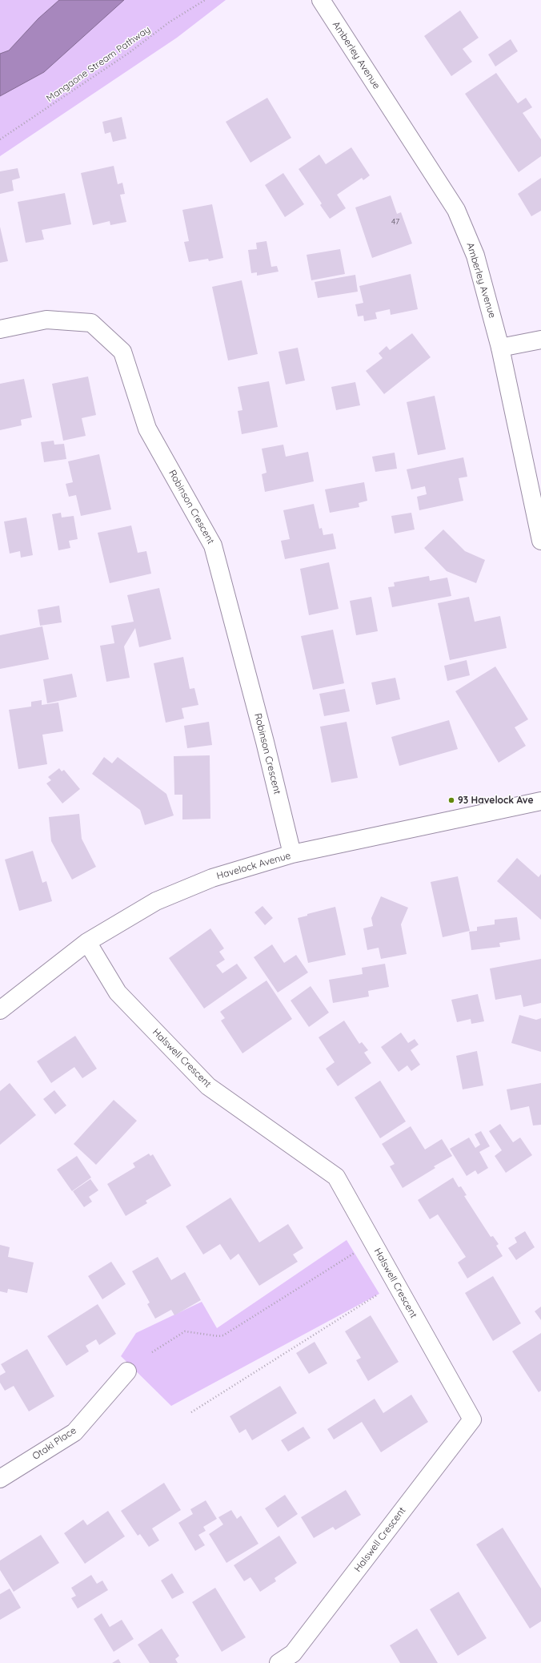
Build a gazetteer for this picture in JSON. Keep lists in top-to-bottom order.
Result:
{
  "streets": {
    "street": [
      "Amberley Avenue",
      "Robinson Crescent",
      "Havelock Avenue",
      "Halswell Crescent",
      "Otaki Place"
    ],
    "path": ["Mangaone Stream Pathway"]
  },
  "crossings": [
    ["Robinson Crescent", "Havelock Avenue"],
    ["Havelock Avenue", "Halswell Crescent"]
  ],
  "places": ["93 Havelock Ave"],
  "house_numbers": ["47"]
}
